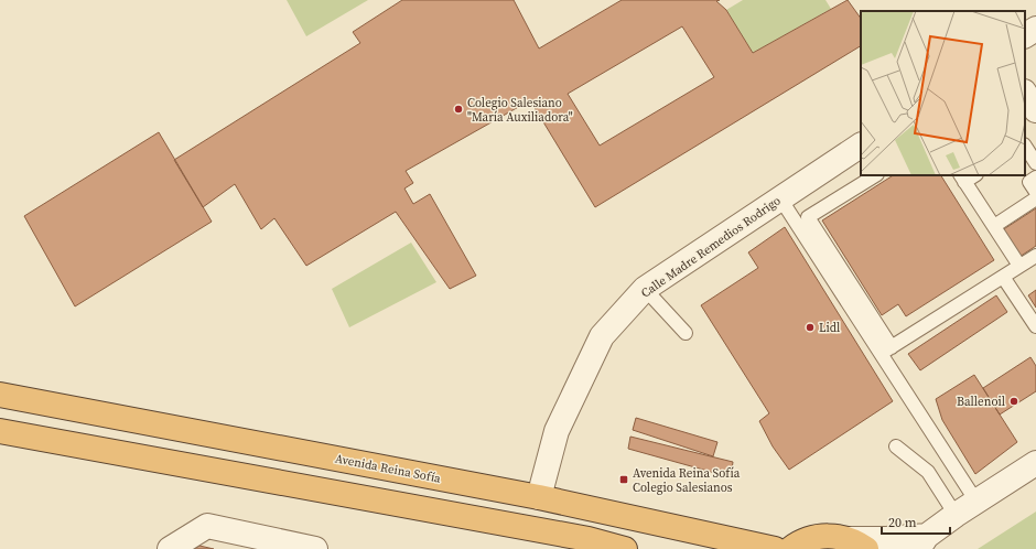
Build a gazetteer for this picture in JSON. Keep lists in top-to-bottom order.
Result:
{
  "streets": {
    "highway": ["Avenida Reina Sofía"],
    "street": ["Calle Madre Remedios Rodrigo"]
  },
  "crossings": [
    ["Calle Madre Remedios Rodrigo", "Avenida Reina Sofía"]
  ],
  "places": {
    "other": ["Colegio Salesiano \"María Auxiliadora\"", "Lidl", "Ballenoil"],
    "transit": ["Avenida Reina Sofía Colegio Salesianos"]
  },
  "scale_bar": "20 m"
}
